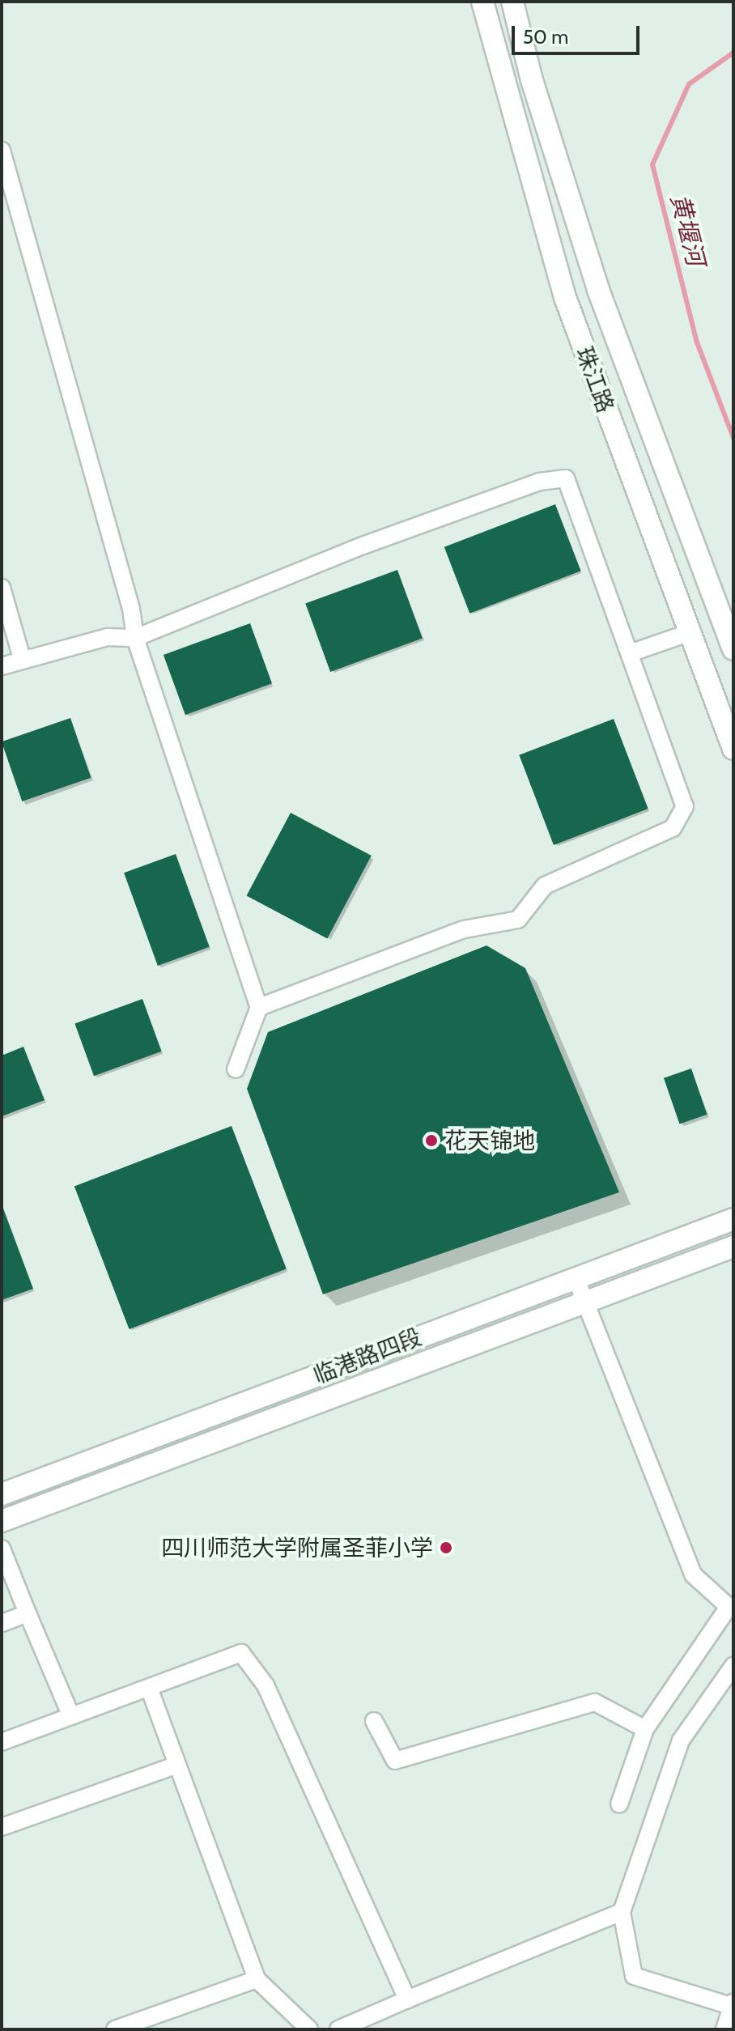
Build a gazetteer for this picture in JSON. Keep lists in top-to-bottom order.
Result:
{
  "streets": {
    "main road": ["珠江路", "临港路四段"]
  },
  "water": ["黄堰河"],
  "places": ["花天锦地", "四川师范大学附属圣菲小学"],
  "scale_bar": "50 m"
}
